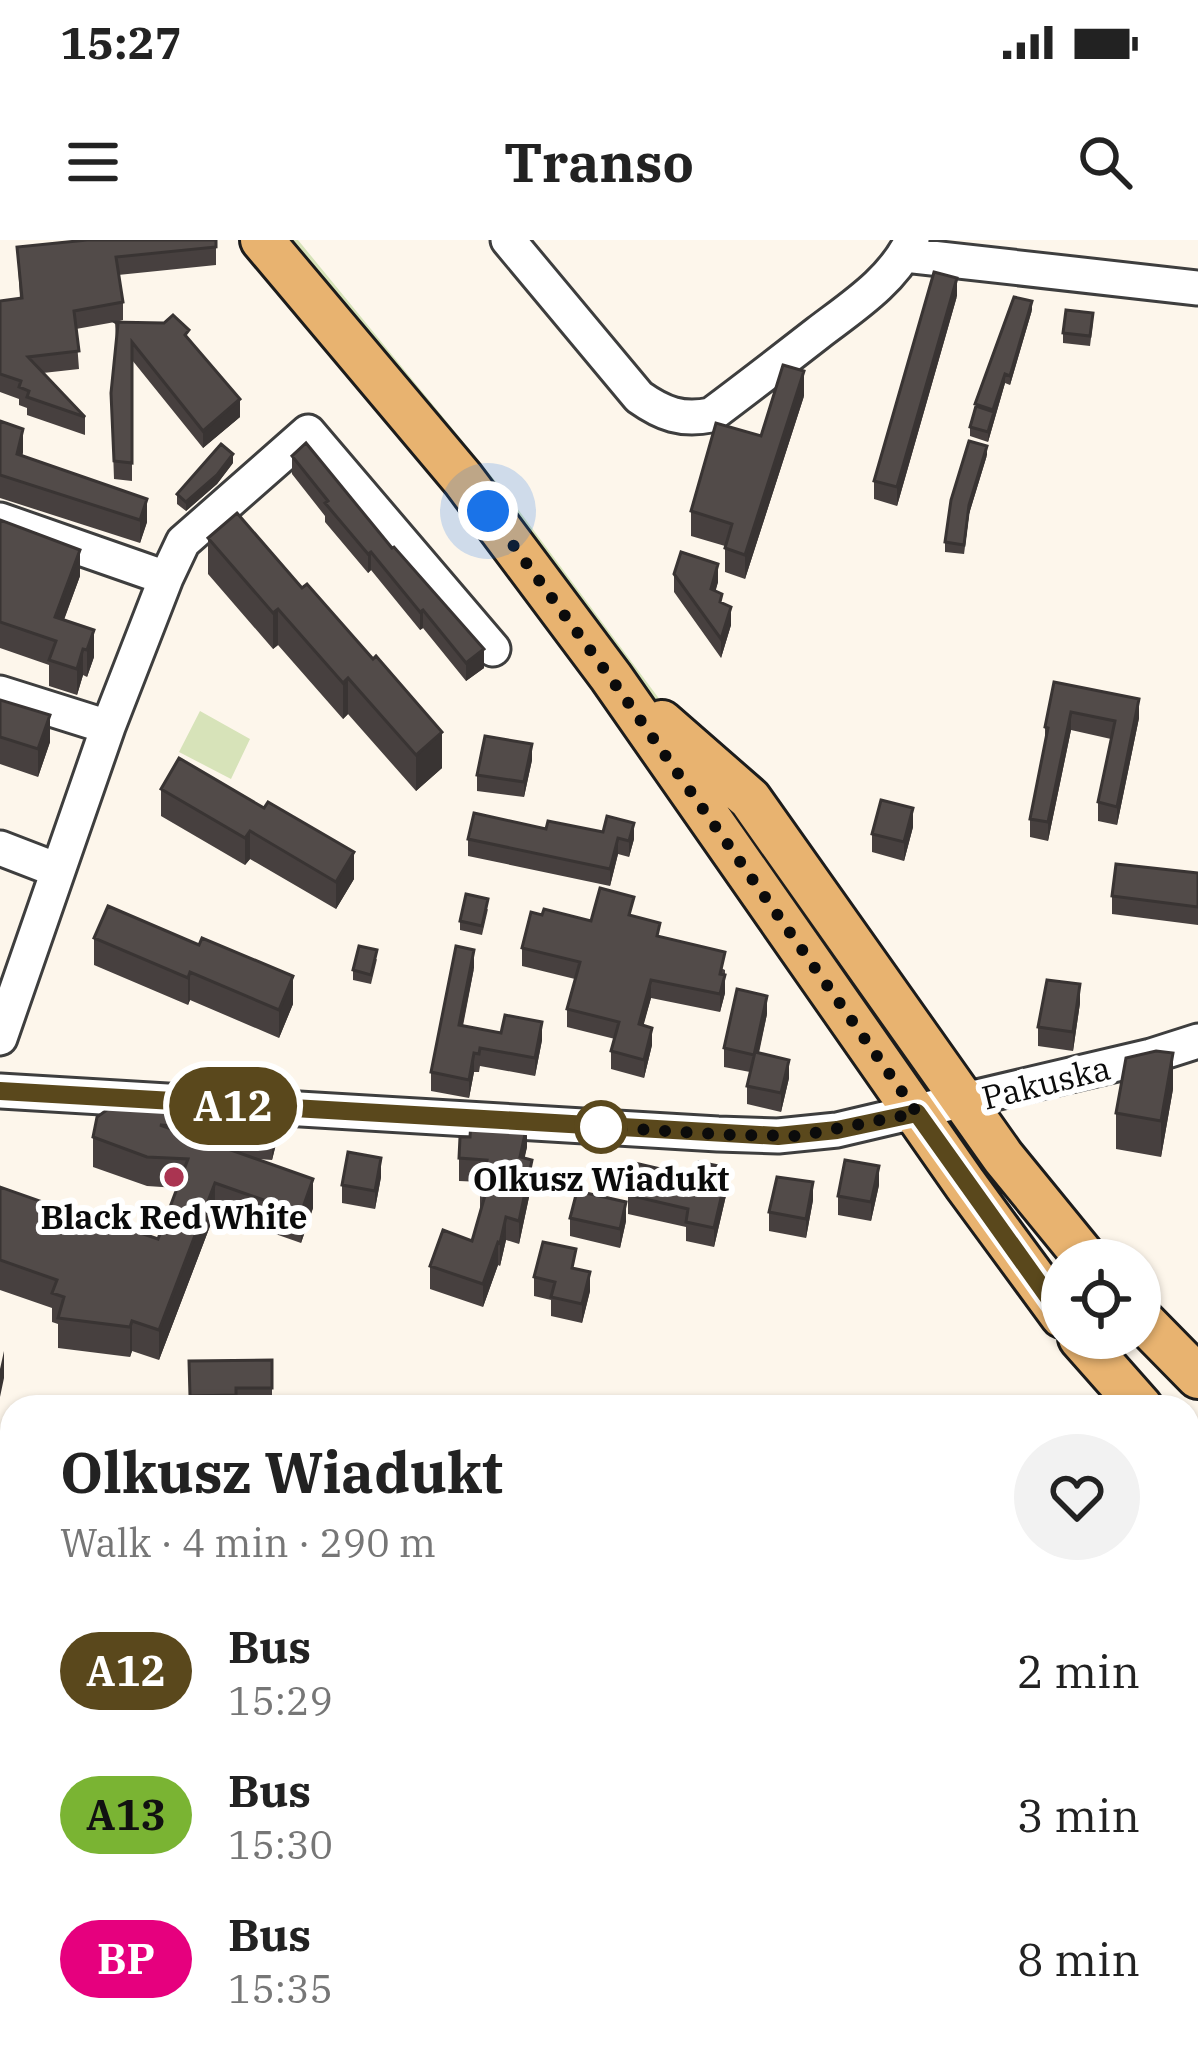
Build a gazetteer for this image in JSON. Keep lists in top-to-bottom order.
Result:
{
  "streets": {
    "street": ["Pakuska"]
  },
  "places": ["Olkusz Wiadukt", "Black Red White"],
  "lines": ["bus line A12"],
  "page": {
    "status": "15:27",
    "header": "Transo",
    "on_map": "A12",
    "heading": ["Olkusz Wiadukt", "Walk · 4 min · 290 m"],
    "list": [
      {
        "mark": "A12",
        "name": "Bus",
        "note": "15:29",
        "value": "2 min"
      },
      {
        "mark": "A13",
        "name": "Bus",
        "note": "15:30",
        "value": "3 min"
      },
      {
        "mark": "BP",
        "name": "Bus",
        "note": "15:35",
        "value": "8 min"
      }
    ]
  }
}
